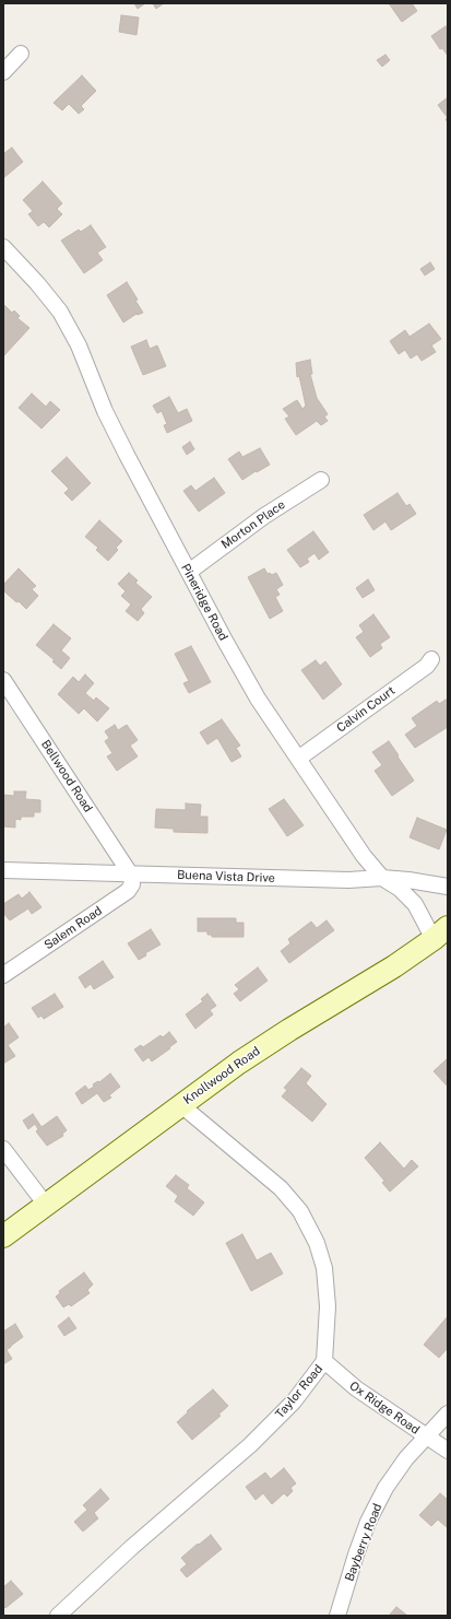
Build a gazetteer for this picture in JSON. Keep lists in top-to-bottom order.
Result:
{
  "streets": {
    "main road": ["Knollwood Road"],
    "street": [
      "Morton Place",
      "Pineridge Road",
      "Calvin Court",
      "Bellwood Road",
      "Buena Vista Drive",
      "Salem Road",
      "Taylor Road",
      "Ox Ridge Road",
      "Bayberry Road"
    ]
  },
  "crossings": [
    ["Morton Place", "Pineridge Road"],
    ["Pineridge Road", "Calvin Court"],
    ["Pineridge Road", "Buena Vista Drive"],
    ["Pineridge Road", "Knollwood Road"],
    ["Bellwood Road", "Buena Vista Drive"],
    ["Bellwood Road", "Salem Road"],
    ["Buena Vista Drive", "Salem Road"],
    ["Knollwood Road", "Taylor Road"],
    ["Taylor Road", "Ox Ridge Road"],
    ["Ox Ridge Road", "Bayberry Road"]
  ]
}
